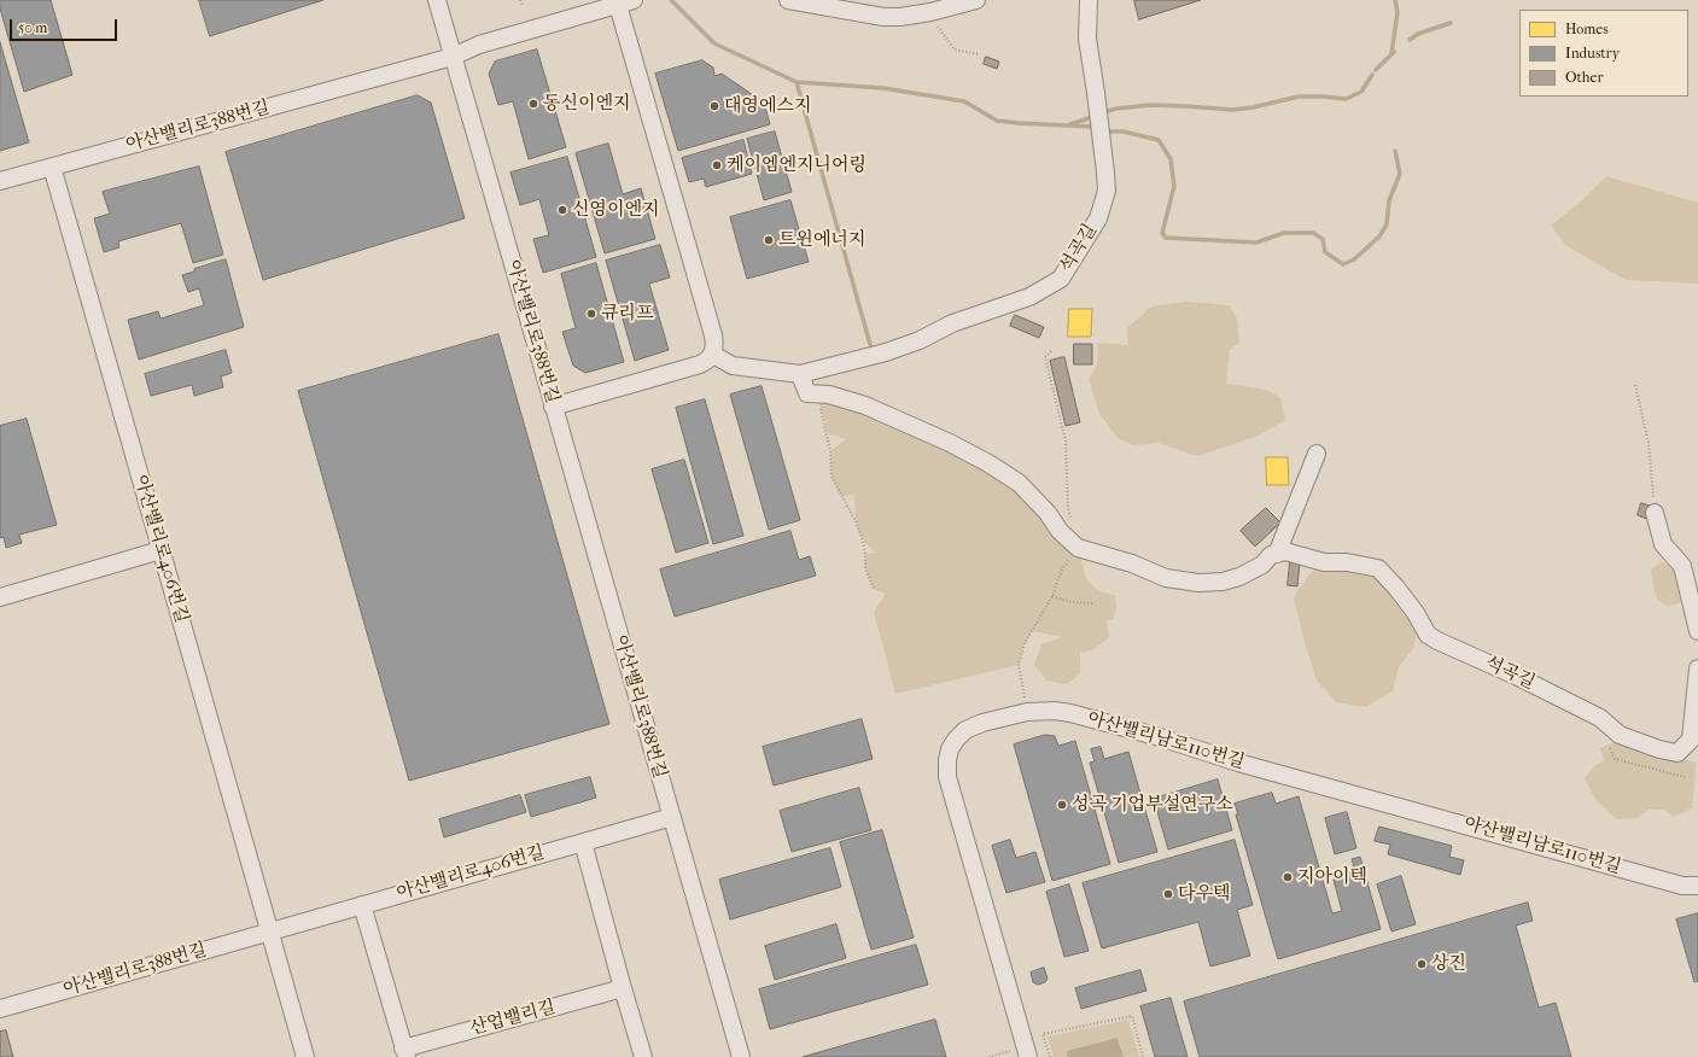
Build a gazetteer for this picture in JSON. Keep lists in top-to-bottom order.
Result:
{
  "streets": {
    "street": [
      "아산밸리로388번길",
      "석곡길",
      "아산밸리로406번길",
      "아산밸리남로110번길",
      "산업밸리길"
    ]
  },
  "crossings": [
    ["아산밸리로388번길", "아산밸리로406번길"],
    ["아산밸리로406번길", "산업밸리길"]
  ],
  "places": [
    "동신이엔지",
    "대영에스지",
    "케이엠엔지니어링",
    "신영이엔지",
    "트윈에너지",
    "큐리프",
    "성곡 기업부설연구소",
    "지아이텍",
    "다우텍",
    "상진"
  ],
  "legend": ["Homes", "Industry", "Other"],
  "scale_bar": "50 m"
}
